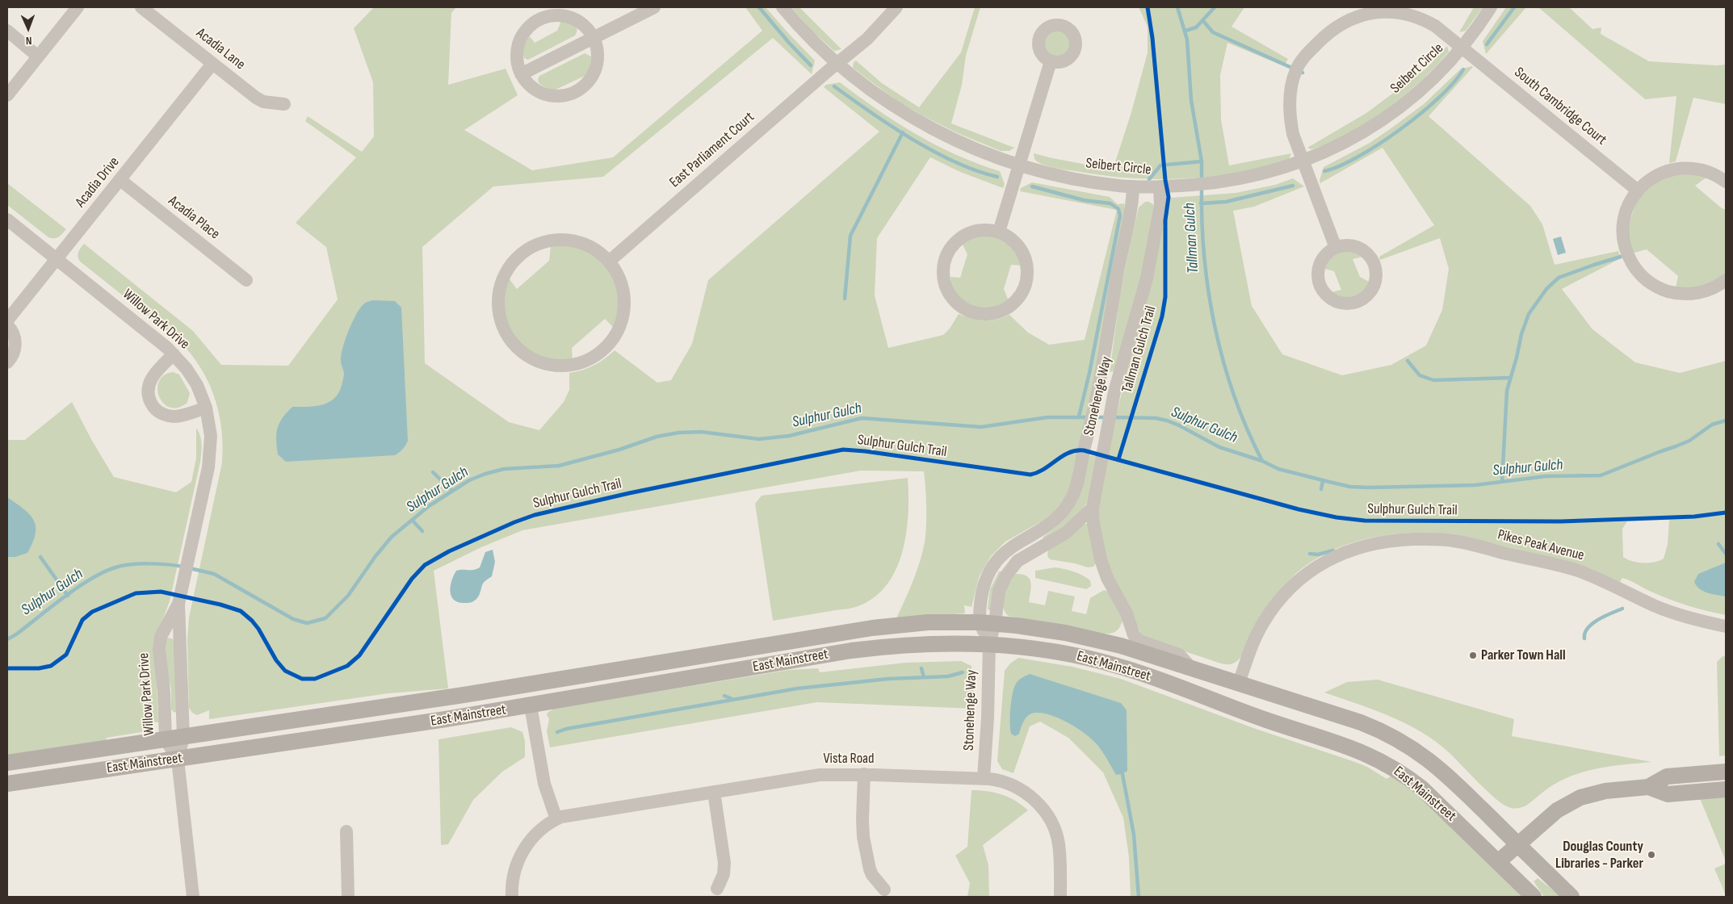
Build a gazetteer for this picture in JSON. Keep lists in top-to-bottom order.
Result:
{
  "streets": {
    "main road": ["East Mainstreet"],
    "street": [
      "Acadia Lane",
      "Seibert Circle",
      "South Cambridge Court",
      "East Parliament Court",
      "Acadia Drive",
      "Acadia Place",
      "Willow Park Drive",
      "Stonehenge Way",
      "Pikes Peak Avenue",
      "Vista Road"
    ],
    "cycle path": ["Tallman Gulch Trail", "Sulphur Gulch Trail"]
  },
  "crossings": [
    ["Acadia Lane", "Acadia Drive"],
    ["Seibert Circle", "South Cambridge Court"],
    ["Seibert Circle", "East Parliament Court"],
    ["Seibert Circle", "Stonehenge Way"],
    ["Acadia Drive", "Acadia Place"],
    ["Acadia Drive", "Willow Park Drive"],
    ["Willow Park Drive", "East Mainstreet"],
    ["Stonehenge Way", "East Mainstreet"],
    ["Stonehenge Way", "Vista Road"],
    ["Pikes Peak Avenue", "East Mainstreet"]
  ],
  "water": ["Tallman Gulch", "Sulphur Gulch"],
  "places": ["Parker Town Hall", "Douglas County Libraries - Parker"],
  "north": "bottom"
}
